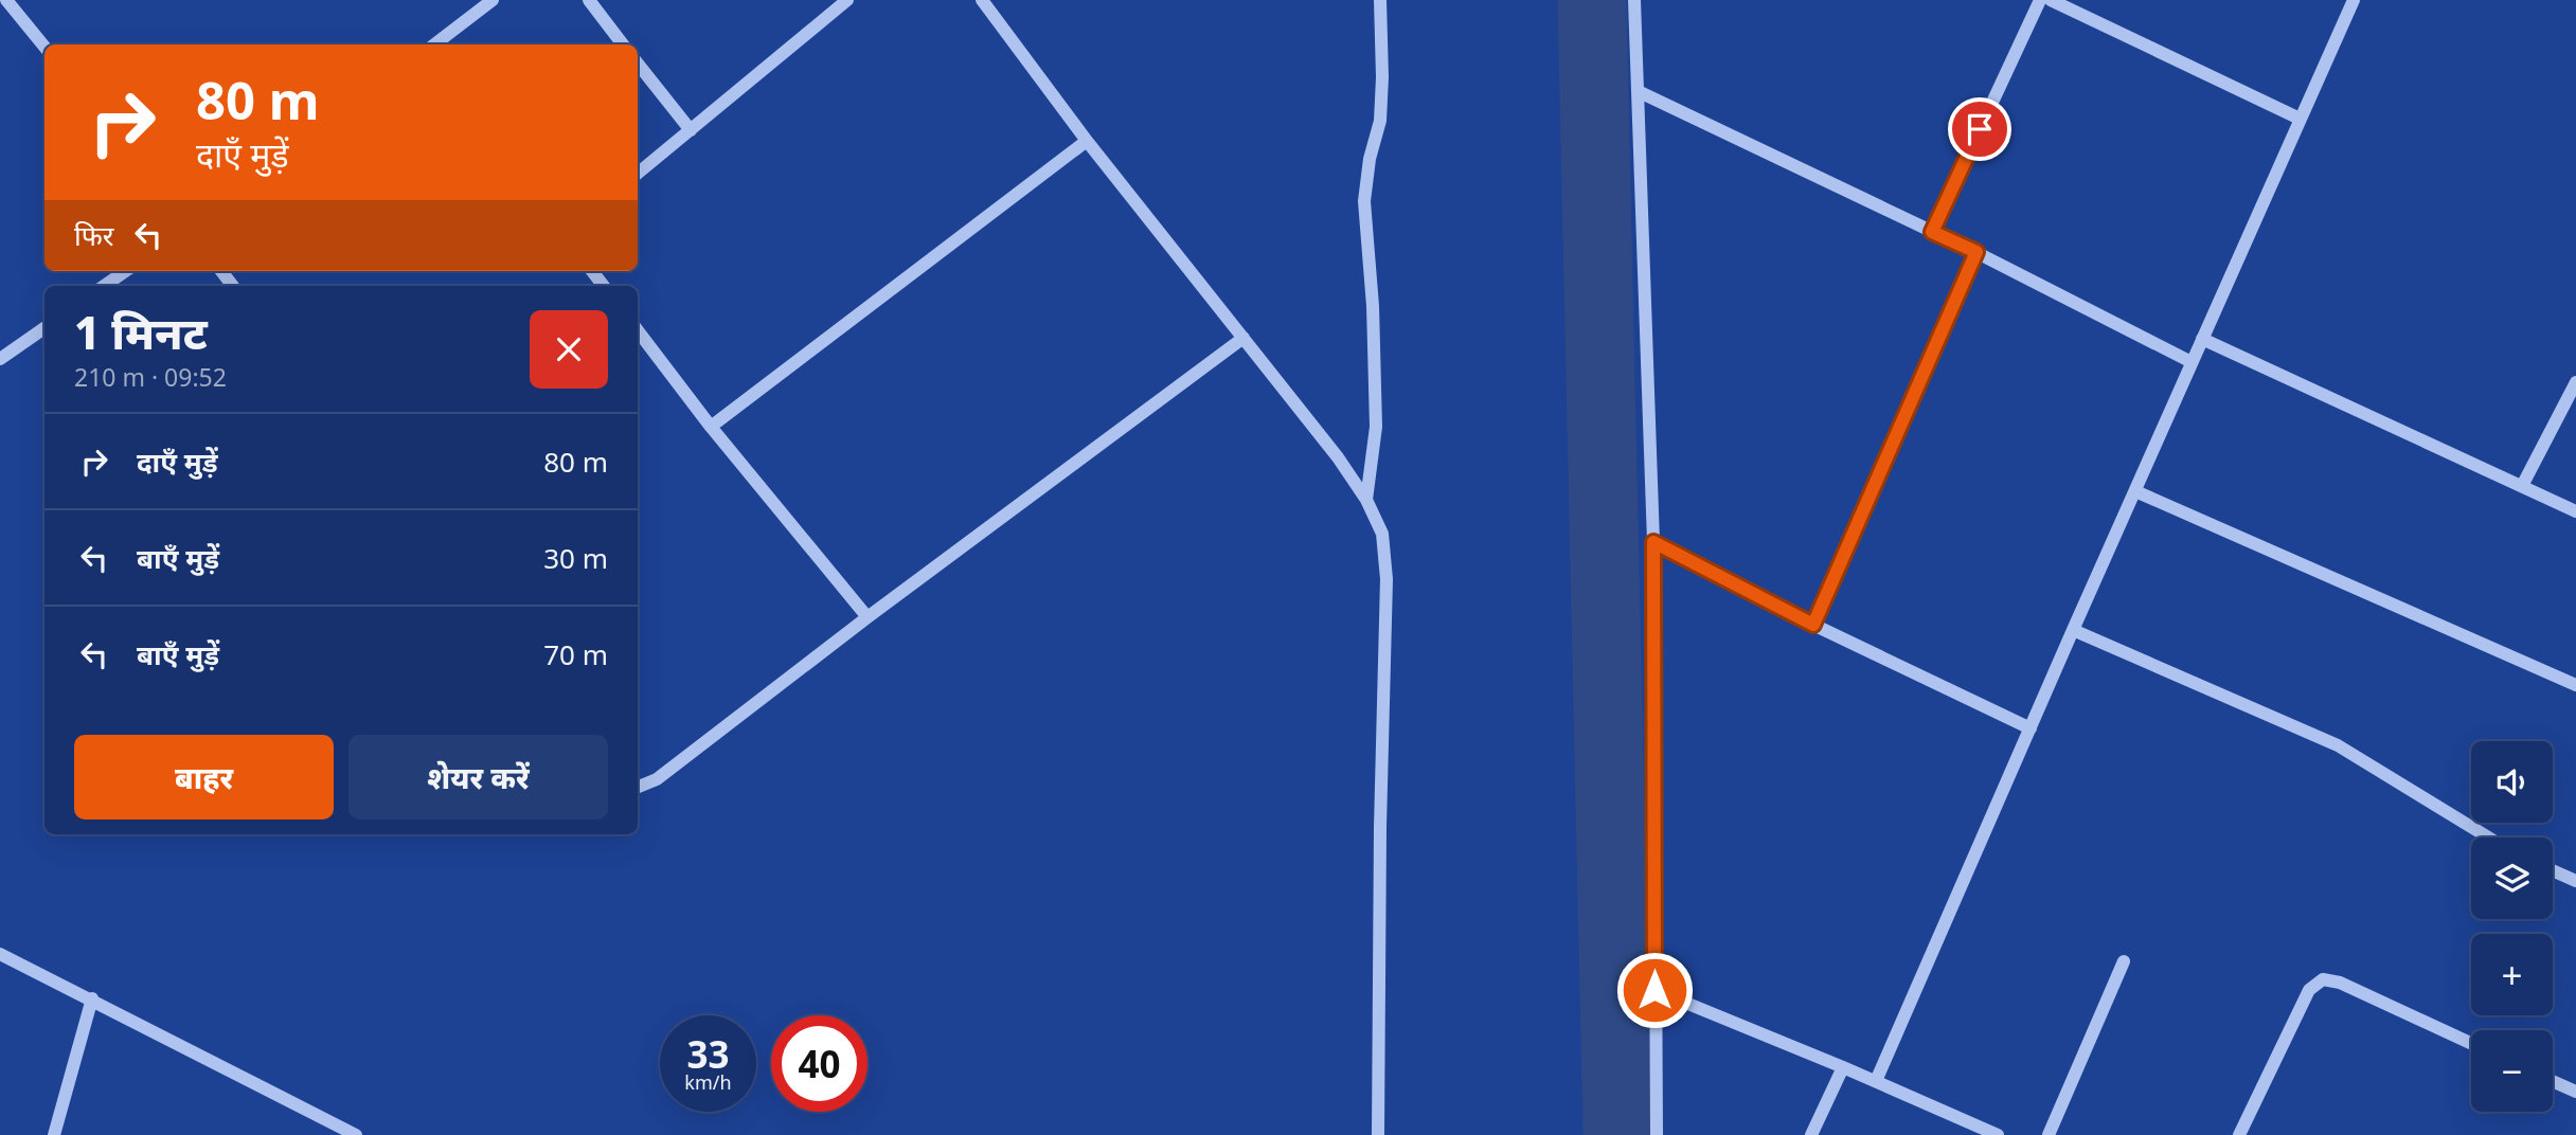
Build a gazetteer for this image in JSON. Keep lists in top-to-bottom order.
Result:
{
  "page": {
    "turn": ["80 m", "दाएँ मुड़ें"],
    "then": "फिर",
    "heading": ["1 मिनट", "210 m · 09:52"],
    "list": [
      {
        "name": "दाएँ मुड़ें",
        "value": "80 m"
      },
      {
        "name": "बाएँ मुड़ें",
        "value": "30 m"
      },
      {
        "name": "बाएँ मुड़ें",
        "value": "70 m"
      }
    ],
    "buttons": ["बाहर", "शेयर करें"],
    "map_buttons": ["+", "−"],
    "speed": "33 km/h",
    "limit": "40"
  }
}
